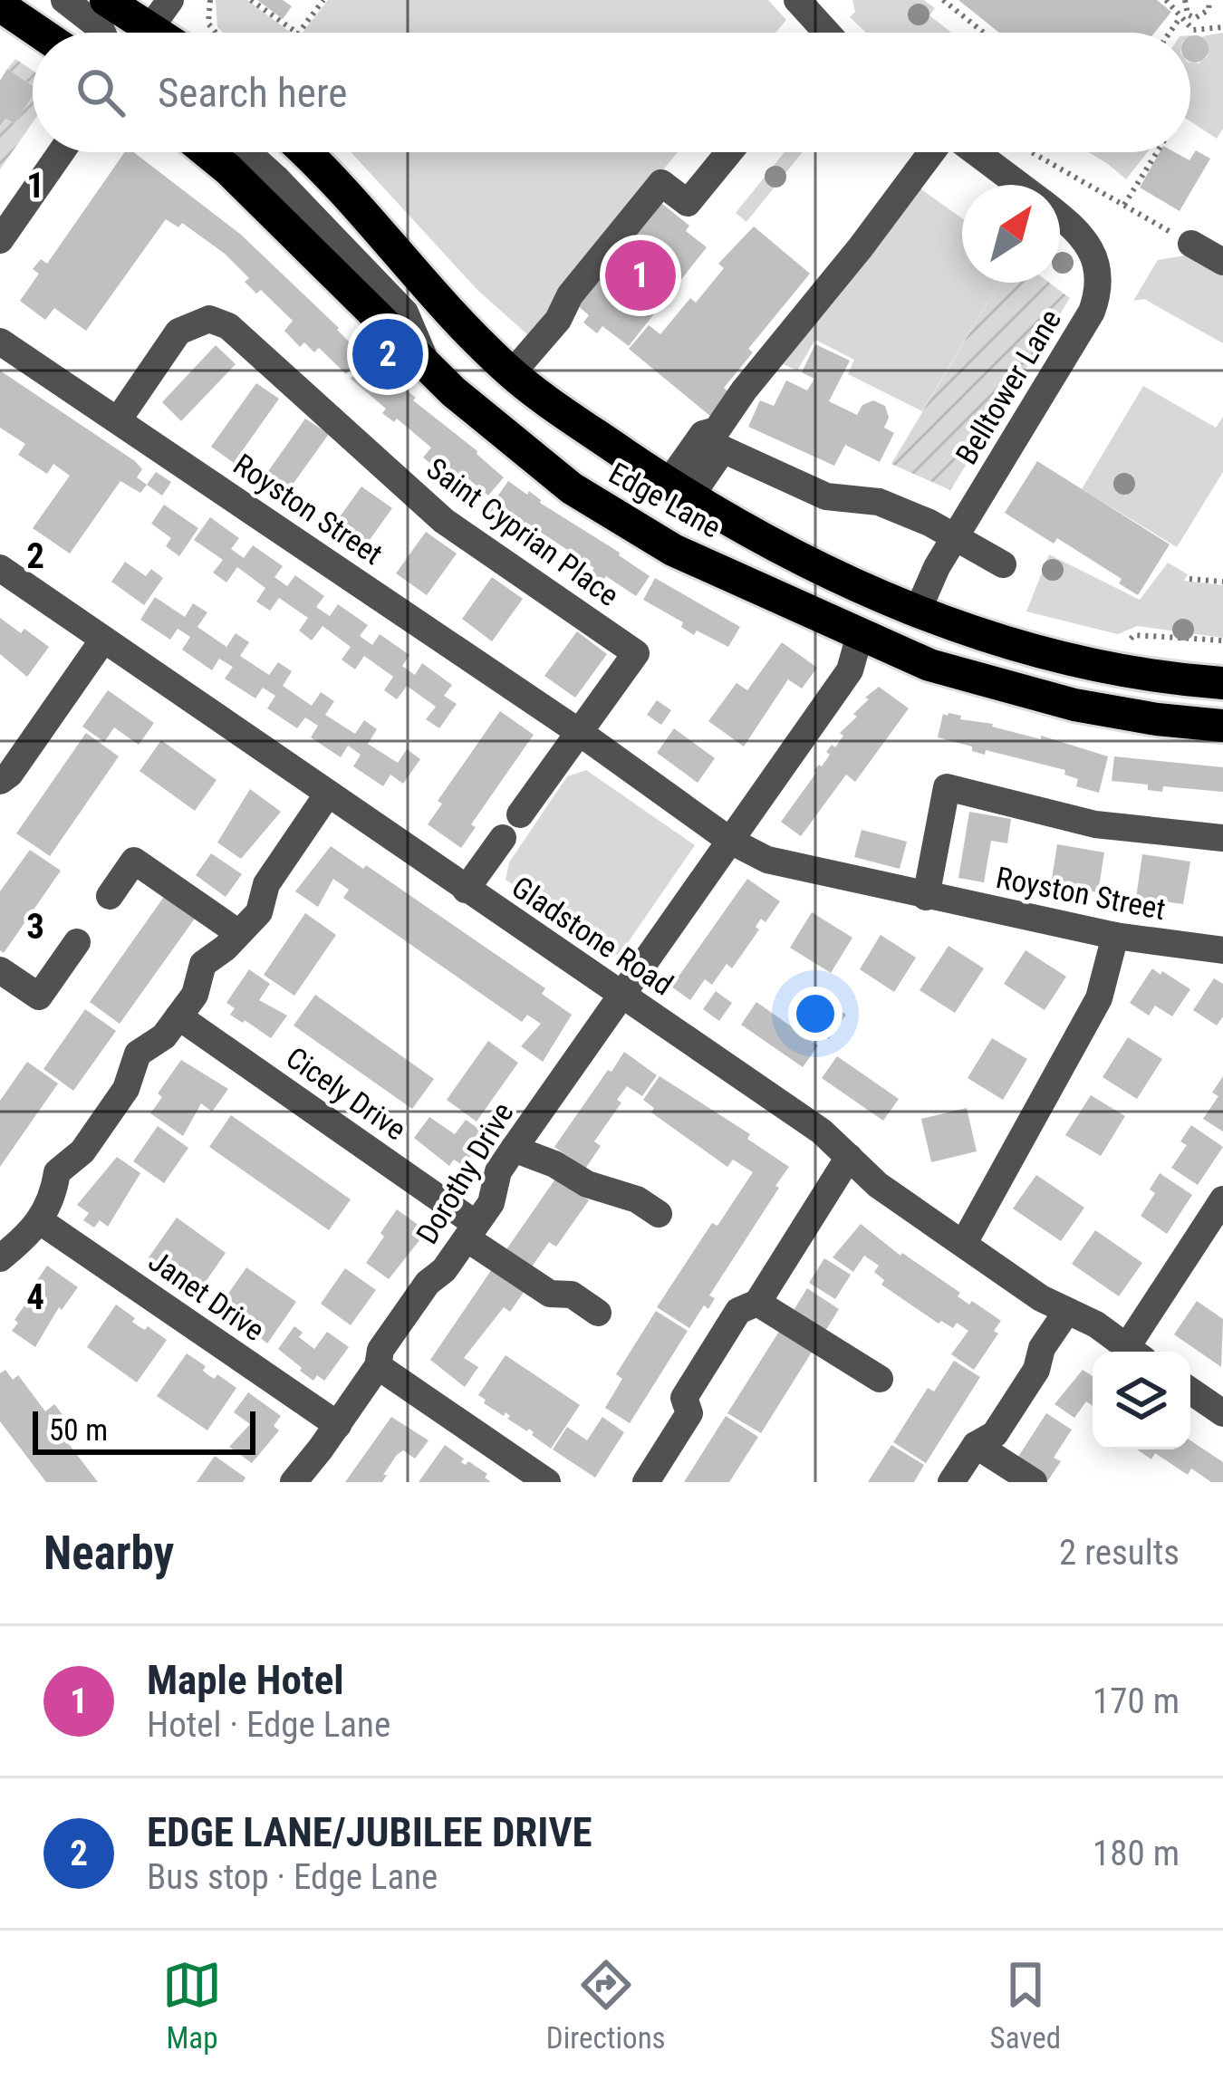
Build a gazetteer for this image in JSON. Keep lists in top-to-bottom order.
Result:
{
  "streets": {
    "highway": ["Edge Lane"],
    "street": [
      "Belltower Lane",
      "Royston Street",
      "Saint Cyprian Place",
      "Gladstone Road",
      "Cicely Drive",
      "Dorothy Drive",
      "Janet Drive"
    ]
  },
  "crossings": [
    ["Belltower Lane", "Edge Lane"],
    ["Edge Lane", "Dorothy Drive"],
    ["Royston Street", "Saint Cyprian Place"],
    ["Royston Street", "Dorothy Drive"],
    ["Gladstone Road", "Dorothy Drive"],
    ["Cicely Drive", "Dorothy Drive"],
    ["Dorothy Drive", "Janet Drive"]
  ],
  "scale_bar": "50 m",
  "north": "top right",
  "page": {
    "search": "Search here",
    "pins": ["1", "2"],
    "scale": "50 m",
    "heading": ["Nearby", "2 results"],
    "list": [
      {
        "mark": "1",
        "name": "Maple Hotel",
        "note": "Hotel · Edge Lane",
        "value": "170 m"
      },
      {
        "mark": "2",
        "name": "EDGE LANE/JUBILEE DRIVE",
        "note": "Bus stop · Edge Lane",
        "value": "180 m"
      }
    ],
    "nav": ["Map", "Directions", "Saved"]
  },
  "grid": {
    "rows": [
      "1",
      "2",
      "3",
      "4"
    ]
  }
}
